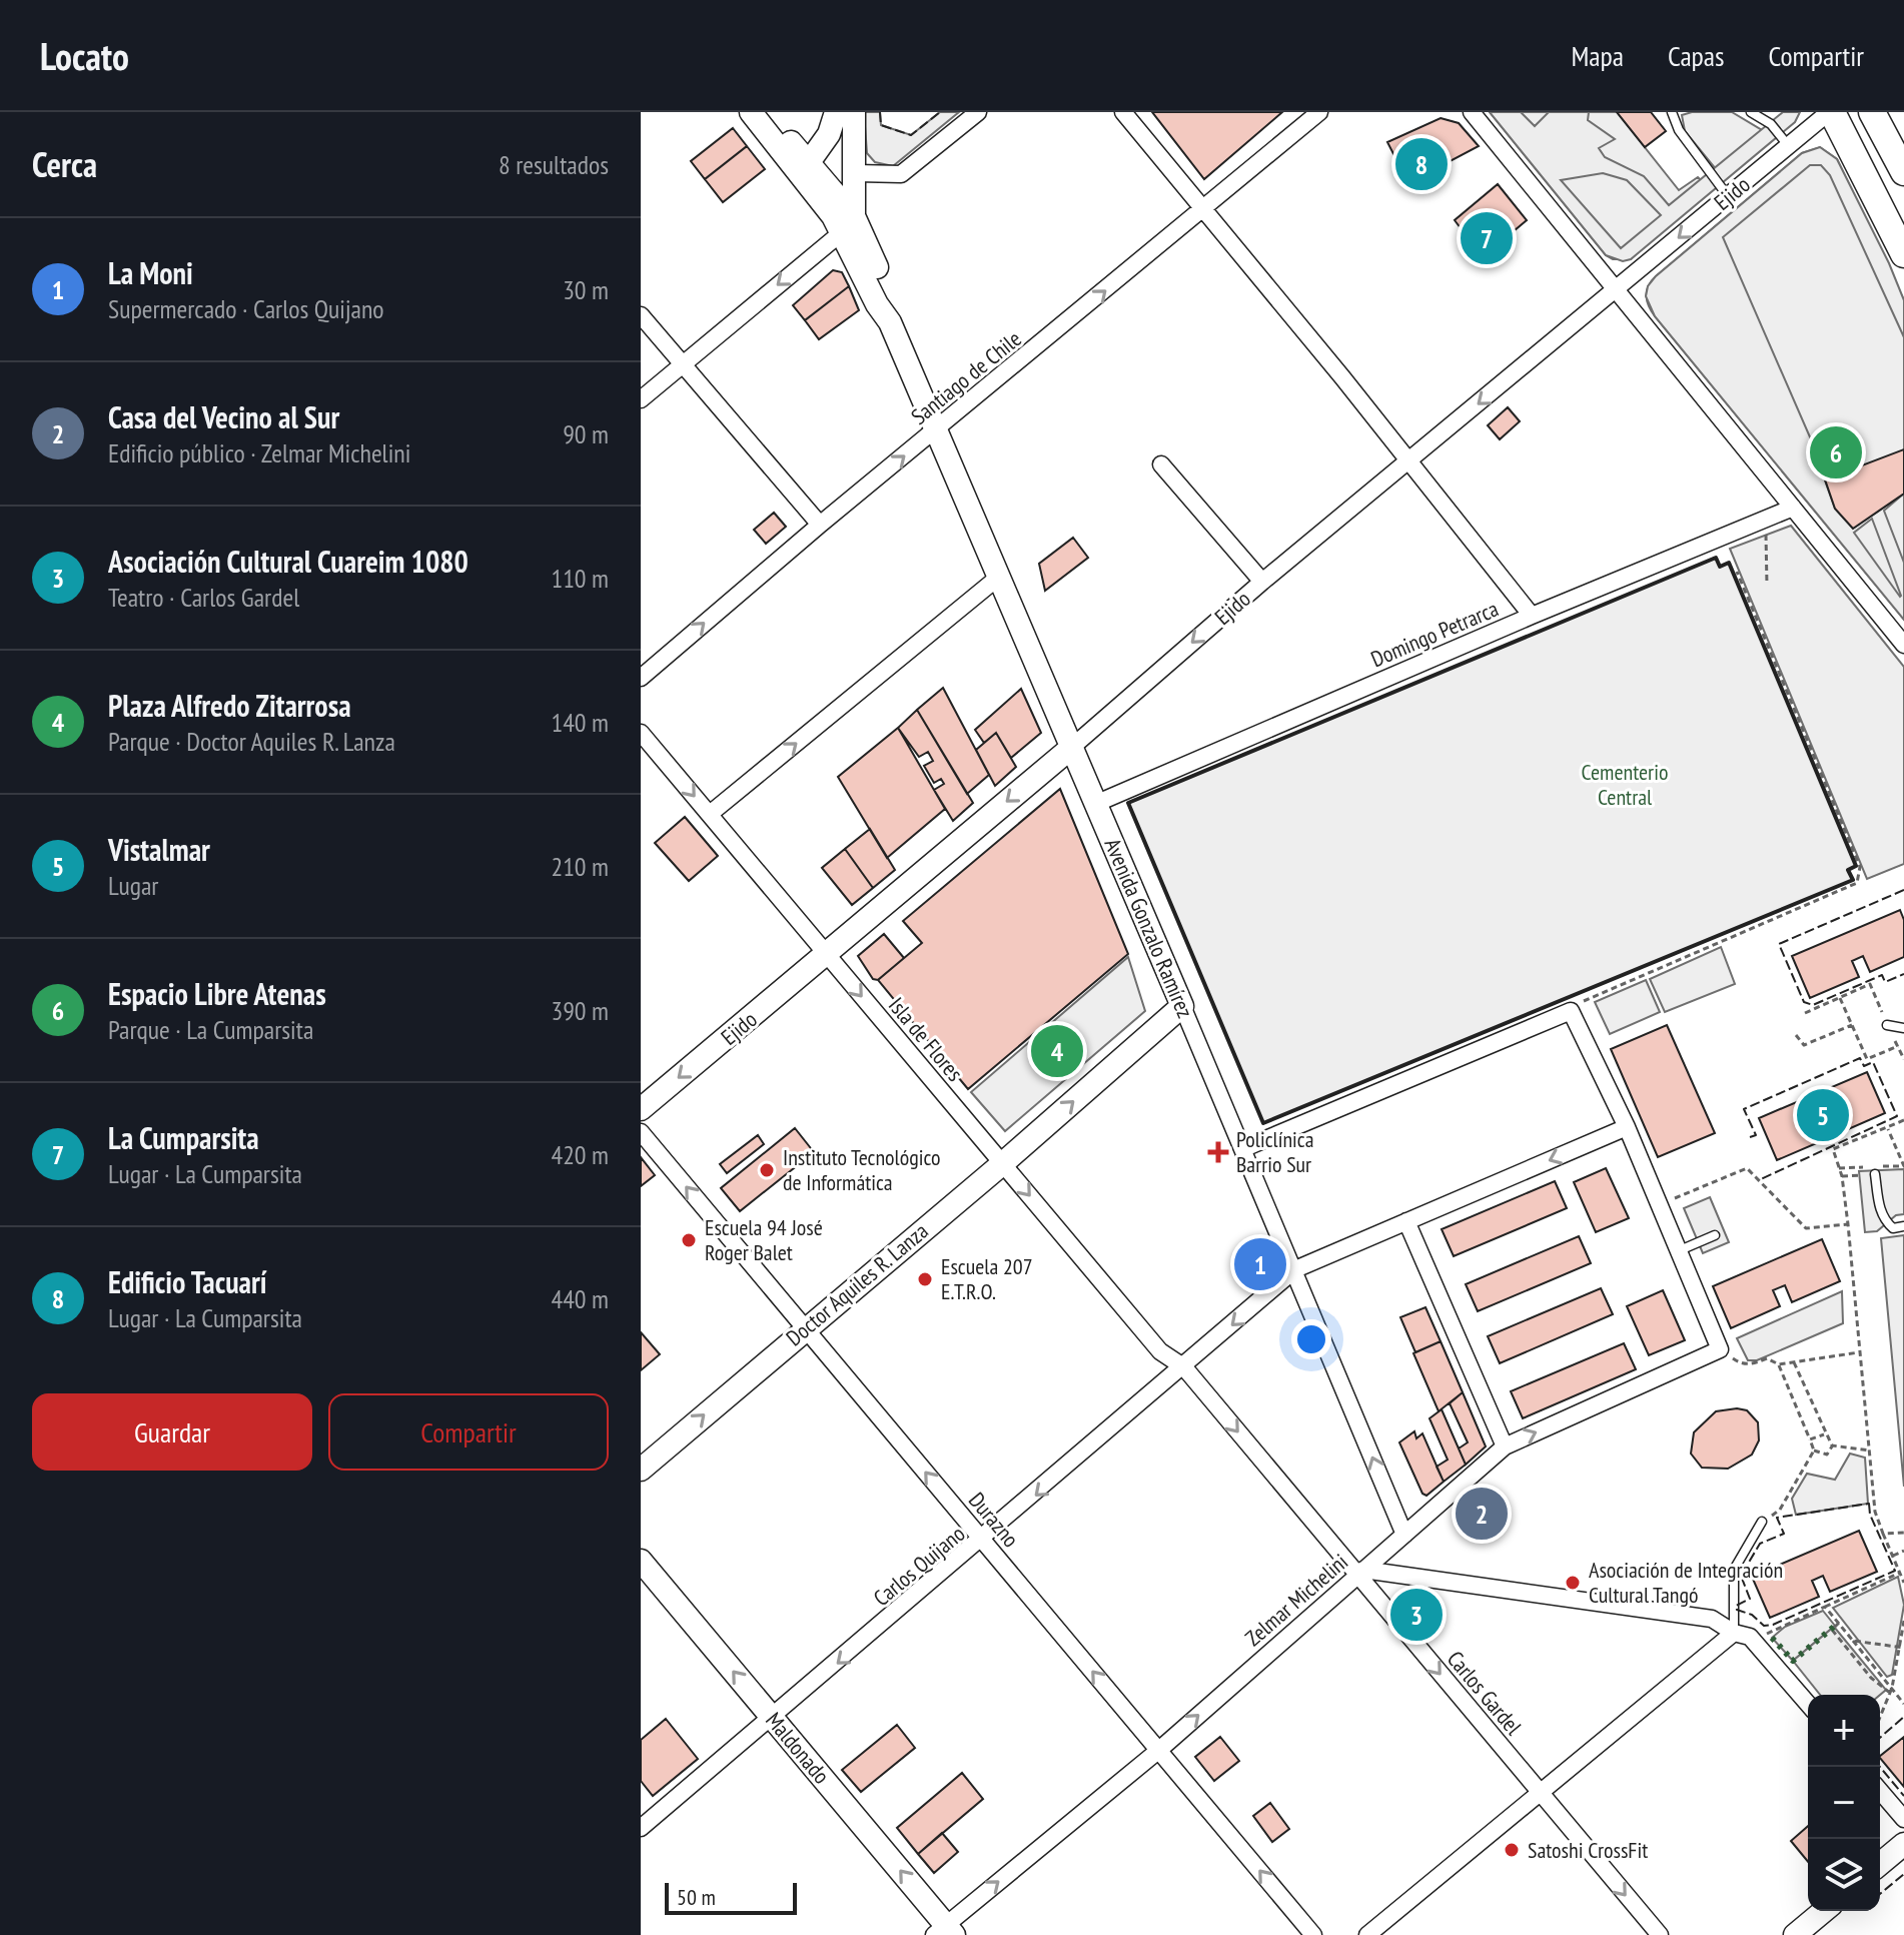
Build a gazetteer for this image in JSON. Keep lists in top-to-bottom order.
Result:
{
  "streets": {
    "street": [
      "Ejido",
      "Santiago de Chile",
      "Domingo Petrarca",
      "Avenida Gonzalo Ramírez",
      "Isla de Flores",
      "Doctor Aquiles R. Lanza",
      "Durazno",
      "Carlos Quijano",
      "Zelmar Michelini",
      "Carlos Gardel",
      "Maldonado"
    ]
  },
  "crossings": [
    ["Ejido", "Avenida Gonzalo Ramírez"],
    ["Ejido", "Isla de Flores"],
    ["Santiago de Chile", "Avenida Gonzalo Ramírez"],
    ["Domingo Petrarca", "Avenida Gonzalo Ramírez"],
    ["Avenida Gonzalo Ramírez", "Doctor Aquiles R. Lanza"],
    ["Avenida Gonzalo Ramírez", "Carlos Quijano"],
    ["Avenida Gonzalo Ramírez", "Zelmar Michelini"],
    ["Isla de Flores", "Doctor Aquiles R. Lanza"],
    ["Isla de Flores", "Carlos Quijano"],
    ["Isla de Flores", "Carlos Gardel"],
    ["Doctor Aquiles R. Lanza", "Durazno"],
    ["Durazno", "Carlos Quijano"],
    ["Durazno", "Zelmar Michelini"],
    ["Carlos Quijano", "Carlos Gardel"],
    ["Carlos Quijano", "Maldonado"],
    ["Zelmar Michelini", "Carlos Gardel"],
    ["Zelmar Michelini", "Maldonado"]
  ],
  "one_way": [
    "Ejido",
    "Santiago de Chile",
    "Isla de Flores",
    "Doctor Aquiles R. Lanza",
    "Durazno",
    "Carlos Quijano",
    "Zelmar Michelini",
    "Carlos Gardel",
    "Maldonado"
  ],
  "parks": ["Cementerio Central"],
  "places": {
    "health": ["Policlínica Barrio Sur"],
    "other": [
      "Instituto Tecnológico de Informática",
      "Escuela 94 José Roger Balet",
      "Escuela 207 E.T.R.O.",
      "Asociación de Integración Cultural Tangó",
      "Satoshi CrossFit"
    ]
  },
  "scale_bar": "50 m",
  "page": {
    "header": "Locato",
    "nav": ["Mapa", "Capas", "Compartir"],
    "heading": ["Cerca", "8 resultados"],
    "pins": [
      "8",
      "7",
      "6",
      "4",
      "5",
      "1",
      "2",
      "3"
    ],
    "list": [
      {
        "mark": "1",
        "name": "La Moni",
        "note": "Supermercado · Carlos Quijano",
        "value": "30 m"
      },
      {
        "mark": "2",
        "name": "Casa del Vecino al Sur",
        "note": "Edificio público · Zelmar Michelini",
        "value": "90 m"
      },
      {
        "mark": "3",
        "name": "Asociación Cultural Cuareim 1080",
        "note": "Teatro · Carlos Gardel",
        "value": "110 m"
      },
      {
        "mark": "4",
        "name": "Plaza Alfredo Zitarrosa",
        "note": "Parque · Doctor Aquiles R. Lanza",
        "value": "140 m"
      },
      {
        "mark": "5",
        "name": "Vistalmar",
        "note": "Lugar",
        "value": "210 m"
      },
      {
        "mark": "6",
        "name": "Espacio Libre Atenas",
        "note": "Parque · La Cumparsita",
        "value": "390 m"
      },
      {
        "mark": "7",
        "name": "La Cumparsita",
        "note": "Lugar · La Cumparsita",
        "value": "420 m"
      },
      {
        "mark": "8",
        "name": "Edificio Tacuarí",
        "note": "Lugar · La Cumparsita",
        "value": "440 m"
      }
    ],
    "buttons": ["Guardar", "Compartir"],
    "map_buttons": ["+", "−"],
    "scale": "50 m"
  }
}
